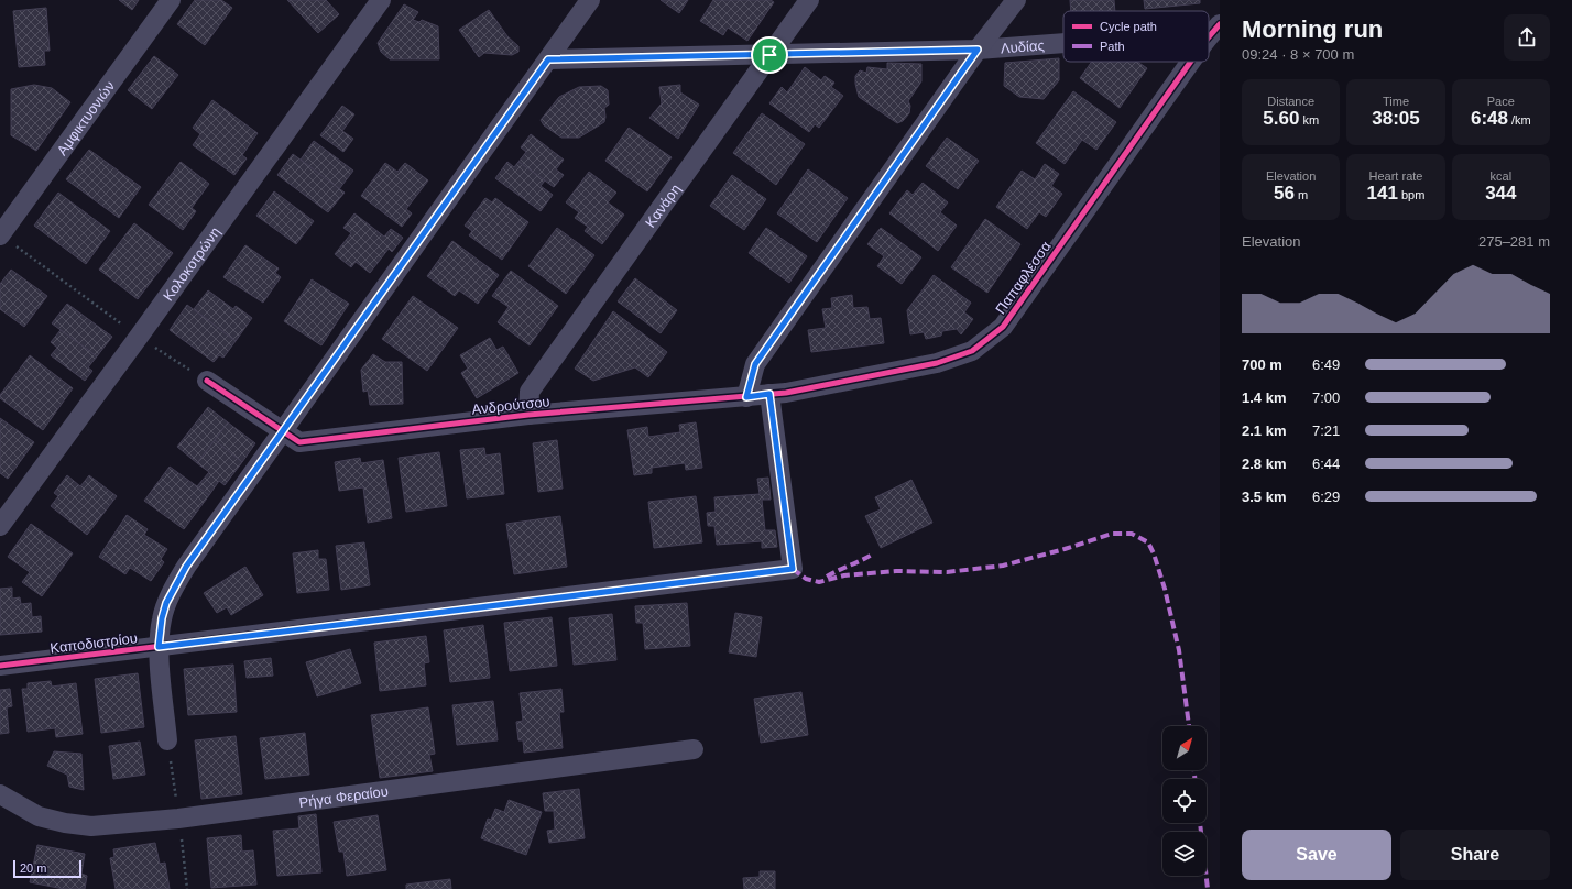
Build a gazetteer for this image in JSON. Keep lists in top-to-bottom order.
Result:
{
  "streets": {
    "street": [
      "Λυδίας",
      "Αμφικτυονιών",
      "Κανάρη",
      "Κολοκοτρώνη",
      "Παπαφλέσσα",
      "Ανδρούτσου",
      "Καποδιστρίου",
      "Ρήγα Φεραίου"
    ]
  },
  "crossings": [
    ["Λυδίας", "Κανάρη"],
    ["Κανάρη", "Ανδρούτσου"],
    ["Παπαφλέσσα", "Ανδρούτσου"],
    ["Παπαφλέσσα", "Καποδιστρίου"]
  ],
  "legend": ["Cycle path", "Path"],
  "scale_bar": "20 m",
  "north": "top right",
  "page": {
    "heading": ["Morning run", "09:24 · 8 × 700 m"],
    "stats": [
      ["Distance", "5.60 km"],
      ["Time", "38:05"],
      ["Pace", "6:48 /km"],
      ["Elevation", "56 m"],
      ["Heart rate", "141 bpm"],
      ["kcal", "344"]
    ],
    "chart": ["Elevation", "275–281 m"],
    "list": [
      {
        "name": "700 m",
        "note": "6:49"
      },
      {
        "name": "1.4 km",
        "note": "7:00"
      },
      {
        "name": "2.1 km",
        "note": "7:21"
      },
      {
        "name": "2.8 km",
        "note": "6:44"
      },
      {
        "name": "3.5 km",
        "note": "6:29"
      }
    ],
    "buttons": ["Save", "Share"],
    "scale": "20 m"
  }
}
